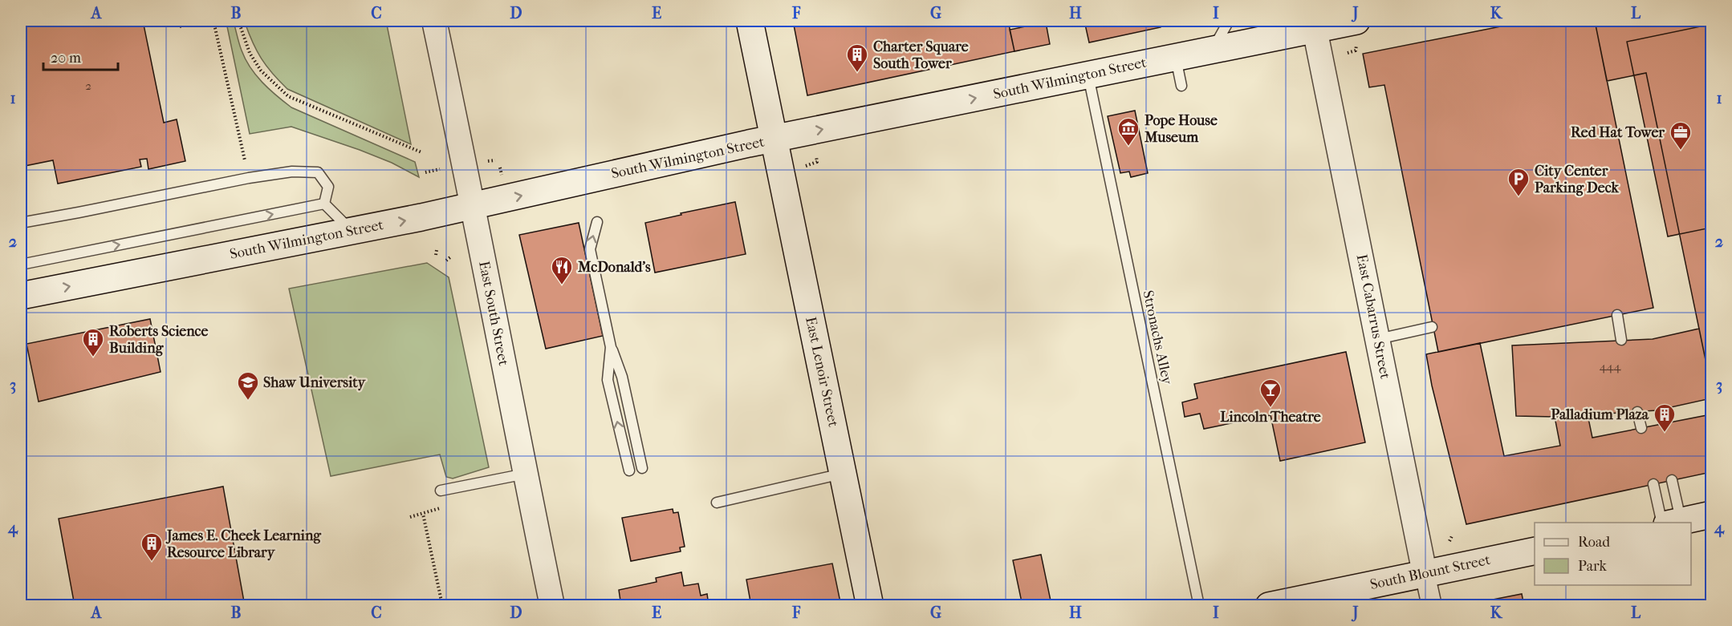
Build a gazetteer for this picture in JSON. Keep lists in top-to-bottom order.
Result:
{
  "streets": {
    "main road": ["South Wilmington Street", "East Lenoir Street", "South Blount Street"],
    "street": ["East South Street", "East Cabarrus Street"],
    "lane": ["Stronachs Alley"]
  },
  "crossings": [
    ["South Wilmington Street", "East South Street"],
    ["South Wilmington Street", "East Cabarrus Street"],
    ["South Wilmington Street", "Stronachs Alley"],
    ["South Wilmington Street", "East Lenoir Street"],
    ["East Cabarrus Street", "South Blount Street"]
  ],
  "one_way": ["South Wilmington Street"],
  "places": {
    "building": [
      "Charter Square South Tower",
      "Roberts Science Building",
      "Palladium Plaza",
      "James E. Cheek Learning Resource Library"
    ],
    "museum": ["Pope House Museum"],
    "office": ["Red Hat Tower"],
    "parking": ["City Center Parking Deck"],
    "restaurant": ["McDonald's"],
    "school or university": ["Shaw University"],
    "bar": ["Lincoln Theatre"]
  },
  "house_numbers": ["2", "444"],
  "legend": ["Road", "Park"],
  "scale_bar": "20 m",
  "grid": {
    "columns": [
      "A",
      "B",
      "C",
      "D",
      "E",
      "F",
      "G",
      "H",
      "I",
      "J",
      "K",
      "L"
    ],
    "rows": [
      "1",
      "2",
      "3",
      "4"
    ]
  }
}
